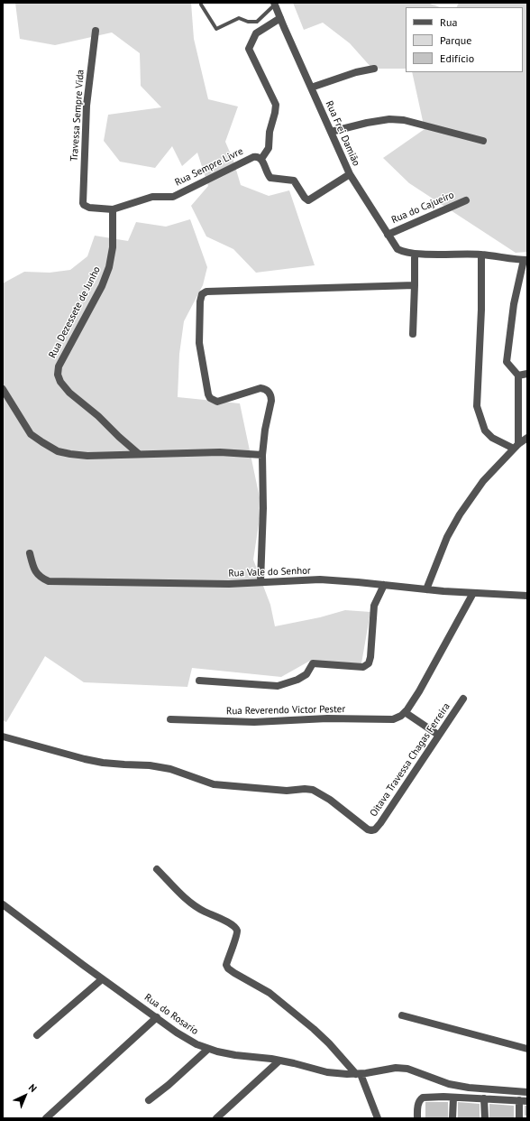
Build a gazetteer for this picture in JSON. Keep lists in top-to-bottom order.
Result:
{
  "streets": {
    "street": [
      "Travessa Sempre Vida",
      "Rua Frei Damião",
      "Rua Sempre Livre",
      "Rua do Cajueiro",
      "Rua Dezessete de Junho",
      "Rua Vale do Senhor",
      "Rua Reverendo Victor Pester",
      "Oitava Travessa Chagas Ferreira",
      "Rua do Rosario"
    ]
  },
  "crossings": [
    ["Travessa Sempre Vida", "Rua Sempre Livre"],
    ["Rua Frei Damião", "Rua do Cajueiro"],
    ["Rua Sempre Livre", "Rua Dezessete de Junho"]
  ],
  "legend": ["Rua", "Parque", "Edifício"],
  "north": "top right"
}
